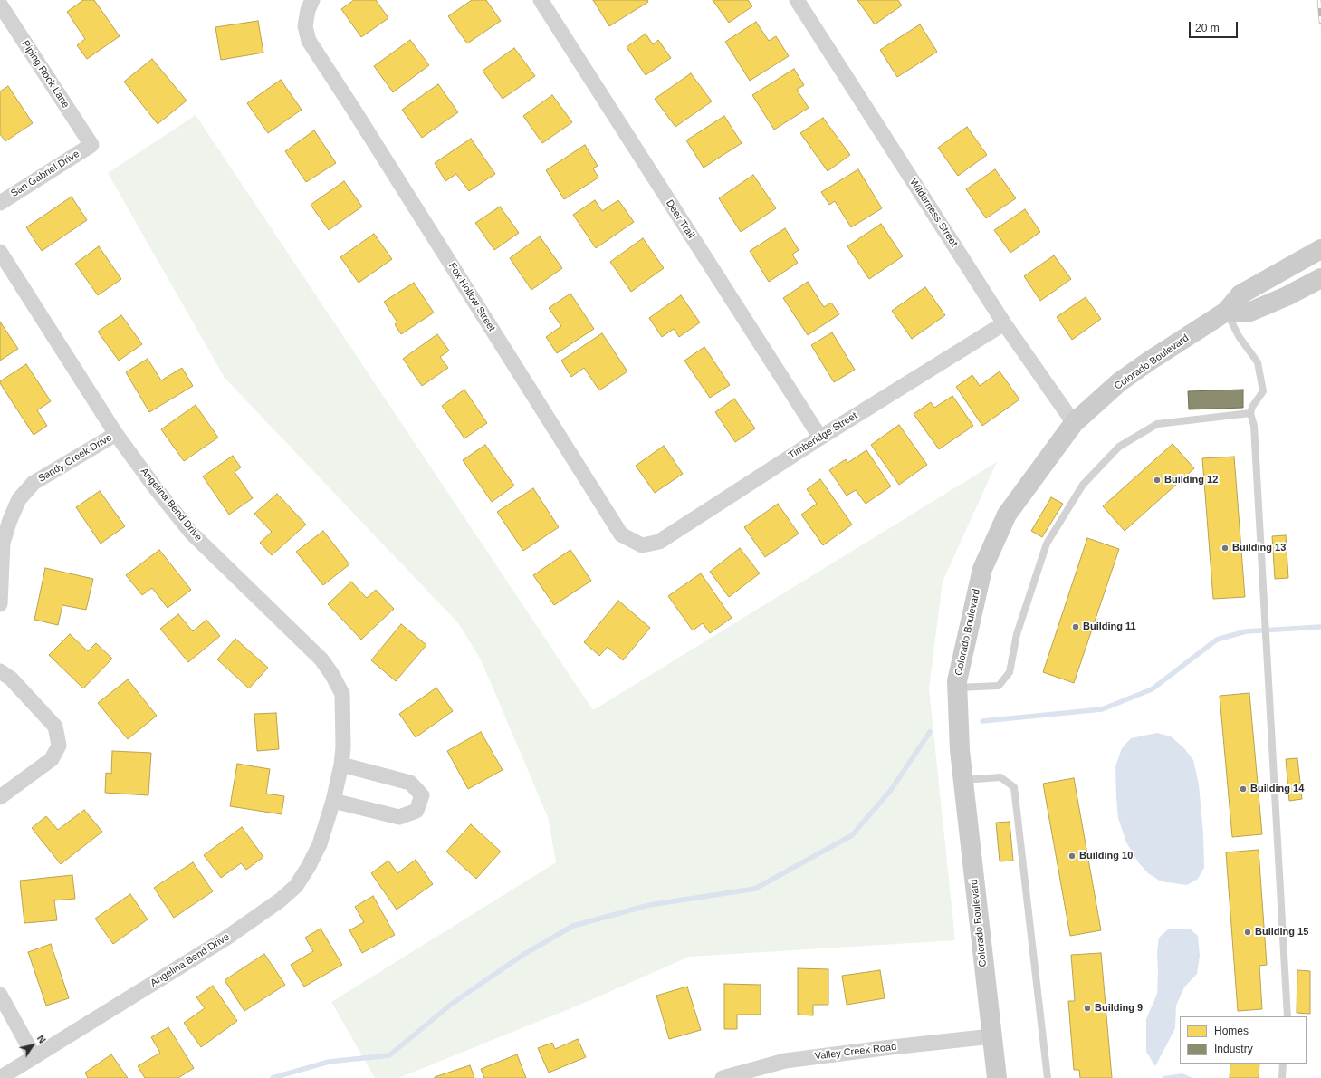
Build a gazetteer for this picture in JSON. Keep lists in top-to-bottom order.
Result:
{
  "streets": {
    "main road": ["Colorado Boulevard"],
    "street": [
      "Piping Rock Lane",
      "San Gabriel Drive",
      "Wilderness Street",
      "Deer Trail",
      "Fox Hollow Street",
      "Timberidge Street",
      "Sandy Creek Drive",
      "Angelina Bend Drive",
      "Valley Creek Road"
    ]
  },
  "crossings": [
    ["Piping Rock Lane", "San Gabriel Drive"],
    ["Wilderness Street", "Colorado Boulevard"],
    ["Wilderness Street", "Timberidge Street"],
    ["Deer Trail", "Timberidge Street"],
    ["Fox Hollow Street", "Timberidge Street"],
    ["Colorado Boulevard", "Valley Creek Road"],
    ["Sandy Creek Drive", "Angelina Bend Drive"]
  ],
  "places": [
    "Building 12",
    "Building 13",
    "Building 11",
    "Building 14",
    "Building 10",
    "Building 15",
    "Building 9"
  ],
  "legend": ["Homes", "Industry"],
  "scale_bar": "20 m",
  "north": "top right"
}
